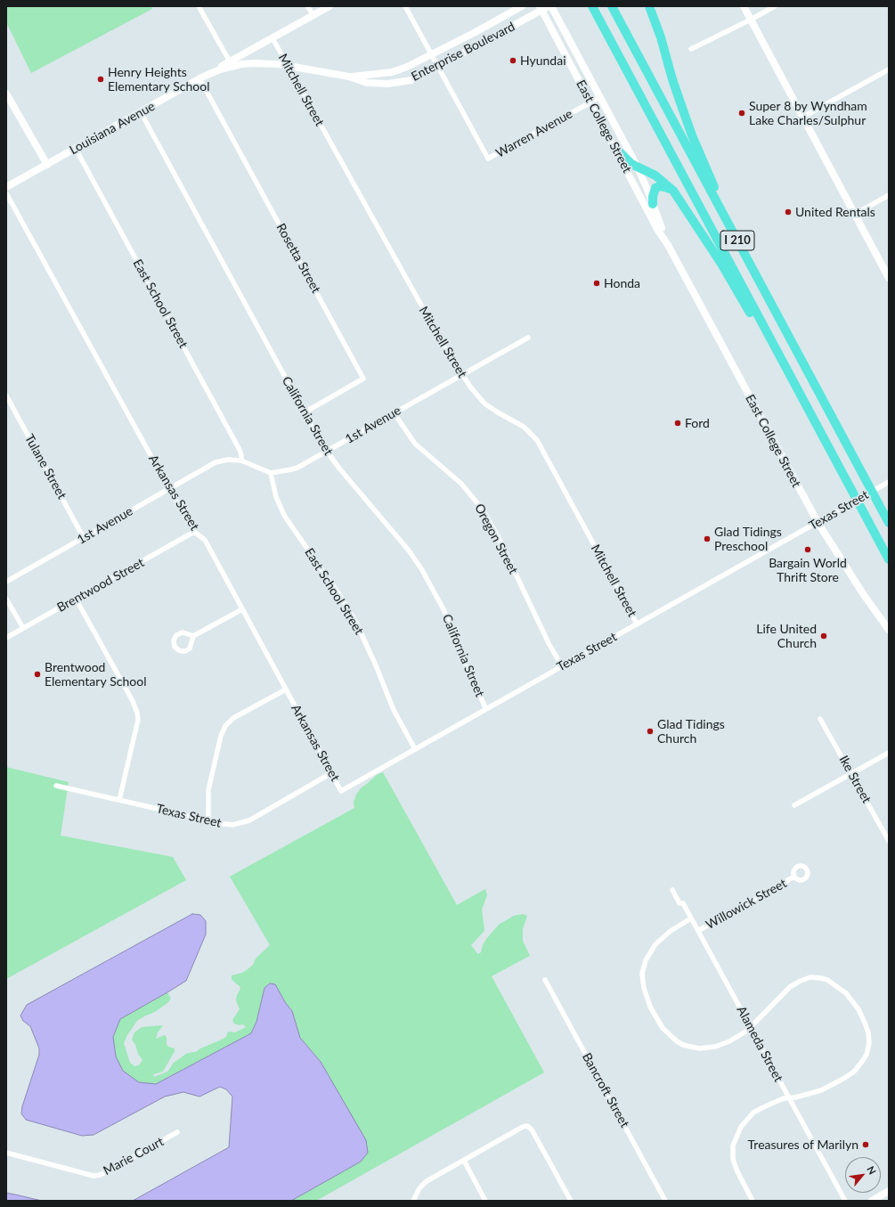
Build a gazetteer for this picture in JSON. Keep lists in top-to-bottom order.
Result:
{
  "streets": {
    "highway": ["I 210"],
    "street": [
      "Enterprise Boulevard",
      "Mitchell Street",
      "East College Street",
      "Louisiana Avenue",
      "Warren Avenue",
      "Rosetta Street",
      "East School Street",
      "California Street",
      "1st Avenue",
      "Tulane Street",
      "Arkansas Street",
      "Texas Street",
      "Oregon Street",
      "Brentwood Street",
      "Ike Street",
      "Willowick Street",
      "Alameda Street",
      "Bancroft Street",
      "Marie Court"
    ]
  },
  "crossings": [
    ["Enterprise Boulevard", "East College Street"],
    ["Enterprise Boulevard", "Warren Avenue"],
    ["Mitchell Street", "1st Avenue"],
    ["Mitchell Street", "Texas Street"],
    ["East College Street", "Warren Avenue"],
    ["East College Street", "Texas Street"],
    ["Louisiana Avenue", "Rosetta Street"],
    ["Louisiana Avenue", "East School Street"],
    ["Louisiana Avenue", "California Street"],
    ["Rosetta Street", "California Street"],
    ["East School Street", "1st Avenue"],
    ["East School Street", "Texas Street"],
    ["California Street", "1st Avenue"],
    ["California Street", "Texas Street"],
    ["1st Avenue", "Tulane Street"],
    ["1st Avenue", "Arkansas Street"],
    ["1st Avenue", "Oregon Street"],
    ["Arkansas Street", "Texas Street"],
    ["Arkansas Street", "Brentwood Street"],
    ["Texas Street", "Oregon Street"],
    ["Willowick Street", "Alameda Street"]
  ],
  "places": [
    "Hyundai",
    "Henry Heights Elementary School",
    "Super 8 by Wyndham Lake Charles/Sulphur",
    "United Rentals",
    "Honda",
    "Ford",
    "Glad Tidings Preschool",
    "Bargain World Thrift Store",
    "Life United Church",
    "Brentwood Elementary School",
    "Glad Tidings Church",
    "Treasures of Marilyn"
  ],
  "north": "top right"
}
